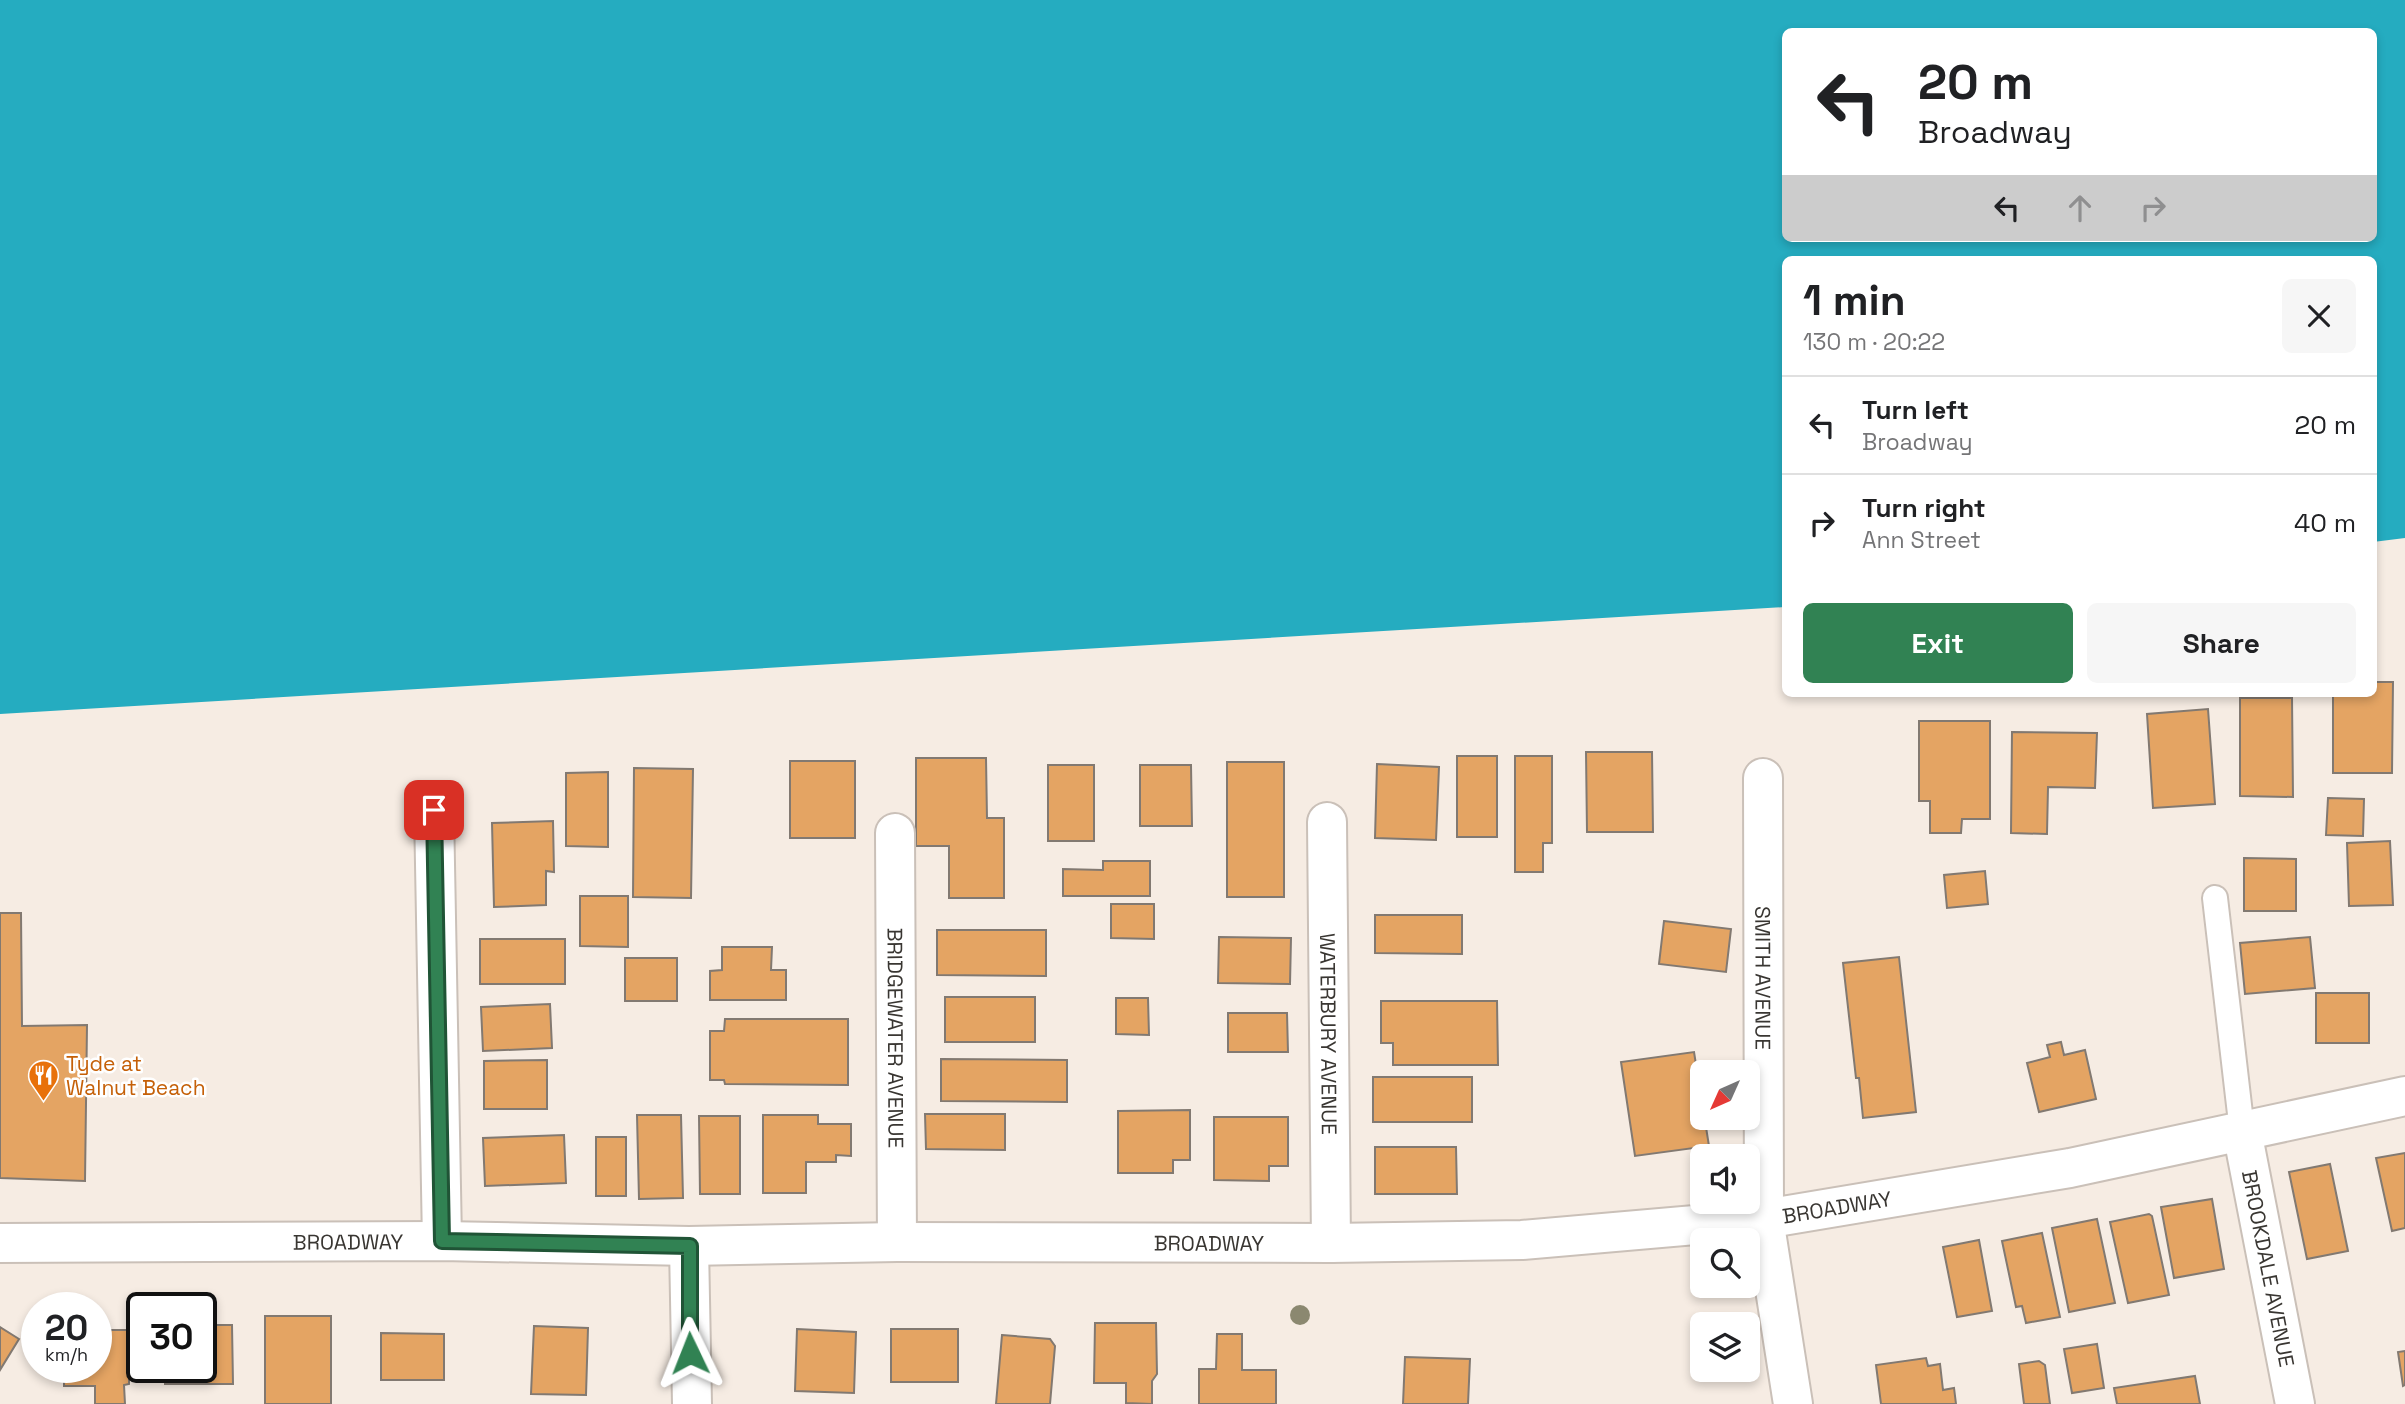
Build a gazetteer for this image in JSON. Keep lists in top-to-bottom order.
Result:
{
  "streets": {
    "street": [
      "SMITH AVENUE",
      "WATERBURY AVENUE",
      "BRIDGEWATER AVENUE",
      "BROADWAY",
      "BROOKDALE AVENUE"
    ]
  },
  "crossings": [
    ["SMITH AVENUE", "BROADWAY"],
    ["WATERBURY AVENUE", "BROADWAY"],
    ["BRIDGEWATER AVENUE", "BROADWAY"],
    ["BROADWAY", "BROOKDALE AVENUE"]
  ],
  "places": {
    "restaurant": ["Tyde at Walnut Beach"]
  },
  "north": "bottom left",
  "page": {
    "turn": ["20 m", "Broadway"],
    "heading": ["1 min", "130 m · 20:22"],
    "list": [
      {
        "name": "Turn left",
        "note": "Broadway",
        "value": "20 m"
      },
      {
        "name": "Turn right",
        "note": "Ann Street",
        "value": "40 m"
      }
    ],
    "buttons": ["Exit", "Share"],
    "speed": "20 km/h",
    "limit": "30"
  }
}
